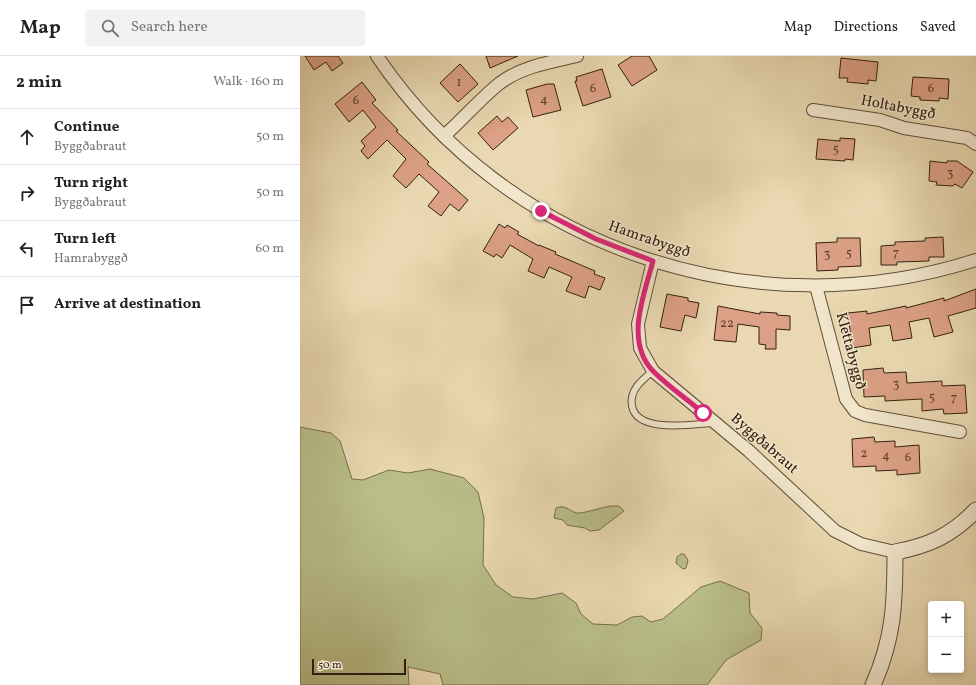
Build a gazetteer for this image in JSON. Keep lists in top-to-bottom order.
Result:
{
  "streets": {
    "street": [
      "Holtabyggð",
      "Hamrabyggð",
      "Klettabyggð",
      "Byggðabraut"
    ]
  },
  "crossings": [
    ["Hamrabyggð", "Klettabyggð"],
    ["Hamrabyggð", "Byggðabraut"]
  ],
  "house_numbers": [
    "1",
    "6",
    "6",
    "4",
    "6",
    "5",
    "3",
    "7",
    "5",
    "3",
    "22",
    "3",
    "5",
    "7",
    "2",
    "4",
    "6"
  ],
  "scale_bar": "50 m",
  "page": {
    "header": "Map",
    "search": "Search here",
    "nav": ["Map", "Directions", "Saved"],
    "heading": ["2 min", "Walk · 160 m"],
    "list": [
      ["Continue", "Byggðabraut", "50 m"],
      ["Turn right", "Byggðabraut", "50 m"],
      ["Turn left", "Hamrabyggð", "60 m"],
      "Arrive at destination"
    ],
    "map_buttons": ["+", "−"],
    "scale": "50 m"
  }
}
